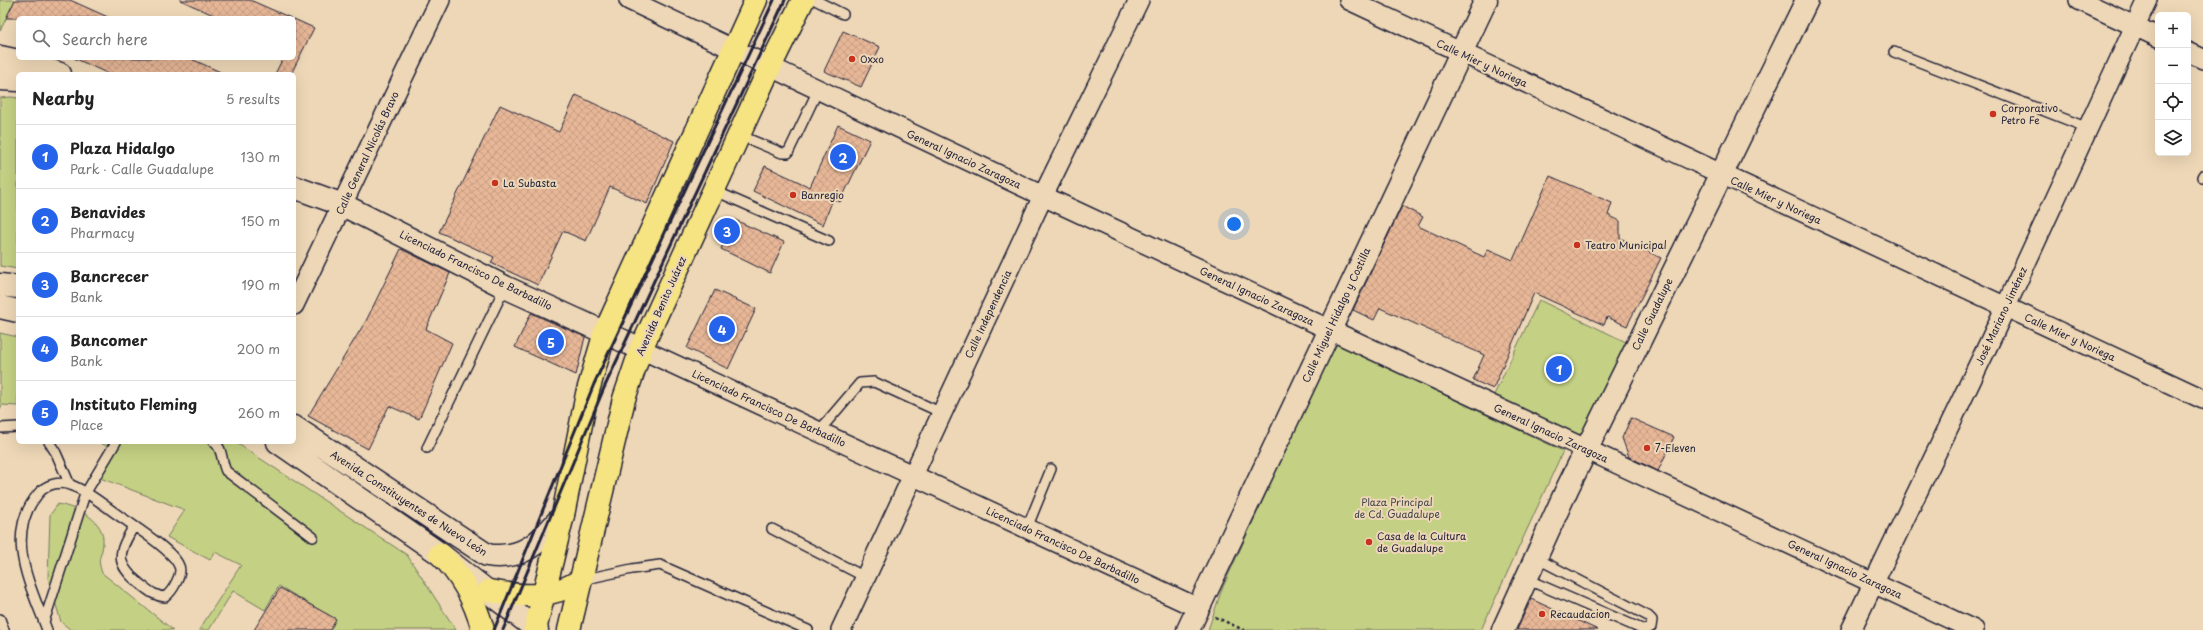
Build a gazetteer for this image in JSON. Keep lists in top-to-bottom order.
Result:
{
  "streets": {
    "main road": ["Avenida Benito Juárez"],
    "street": [
      "Calle Mier y Noriega",
      "Calle General Nicolás Bravo",
      "General Ignacio Zaragoza",
      "Licenciado Francisco De Barbadillo",
      "Calle Independencia",
      "Calle Guadalupe",
      "Calle Miguel Hidalgo y Costilla",
      "José Mariano Jiménez",
      "Avenida Constituyentes de Nuevo León"
    ]
  },
  "crossings": [
    ["Calle Mier y Noriega", "Calle Guadalupe"],
    ["Calle Mier y Noriega", "Calle Miguel Hidalgo y Costilla"],
    ["Calle Mier y Noriega", "José Mariano Jiménez"],
    ["Calle General Nicolás Bravo", "Licenciado Francisco De Barbadillo"],
    ["General Ignacio Zaragoza", "Avenida Benito Juárez"],
    ["General Ignacio Zaragoza", "Calle Independencia"],
    ["General Ignacio Zaragoza", "Calle Guadalupe"],
    ["General Ignacio Zaragoza", "Calle Miguel Hidalgo y Costilla"],
    ["General Ignacio Zaragoza", "José Mariano Jiménez"],
    ["Licenciado Francisco De Barbadillo", "Avenida Benito Juárez"],
    ["Licenciado Francisco De Barbadillo", "Calle Independencia"],
    ["Licenciado Francisco De Barbadillo", "Calle Miguel Hidalgo y Costilla"]
  ],
  "parks": ["Plaza Principal de Cd. Guadalupe"],
  "places": [
    "Oxxo",
    "Corporativo Petro Fe",
    "La Subasta",
    "Banregio",
    "Teatro Municipal",
    "7-Eleven",
    "Casa de la Cultura de Guadalupe",
    "Recaudacion"
  ],
  "page": {
    "map_buttons": ["+", "−"],
    "search": "Search here",
    "heading": ["Nearby", "5 results"],
    "list": [
      {
        "mark": "1",
        "name": "Plaza Hidalgo",
        "note": "Park · Calle Guadalupe",
        "value": "130 m"
      },
      {
        "mark": "2",
        "name": "Benavides",
        "note": "Pharmacy",
        "value": "150 m"
      },
      {
        "mark": "3",
        "name": "Bancrecer",
        "note": "Bank",
        "value": "190 m"
      },
      {
        "mark": "4",
        "name": "Bancomer",
        "note": "Bank",
        "value": "200 m"
      },
      {
        "mark": "5",
        "name": "Instituto Fleming",
        "note": "Place",
        "value": "260 m"
      }
    ],
    "pins": [
      "2",
      "3",
      "4",
      "5",
      "1"
    ]
  }
}
